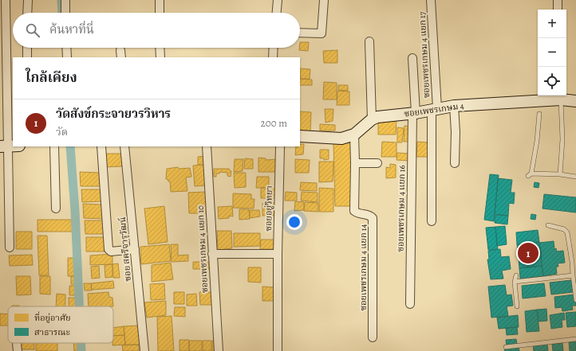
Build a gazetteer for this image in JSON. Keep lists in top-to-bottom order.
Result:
{
  "streets": {
    "street": [
      "ซอยเพชรเกษม 4 แยก 17",
      "ซอยเพชรเกษม 4",
      "ซอยอยู่วิทยา",
      "ซอยเพชรเกษม 4 แยก 16",
      "ซอย สตรีจารุวัฒน์",
      "ซอยเพชรเกษม 4 แยก 10",
      "ซอยเพชรเกษม 4 แยก 14"
    ]
  },
  "crossings": [
    ["ซอยเพชรเกษม 4 แยก 17", "ซอยเพชรเกษม 4"],
    ["ซอยเพชรเกษม 4", "ซอยเพชรเกษม 4 แยก 16"],
    ["ซอยเพชรเกษม 4", "ซอยเพชรเกษม 4 แยก 14"]
  ],
  "legend": ["ที่อยู่อาศัย", "สาธารณะ"],
  "page": {
    "map_buttons": ["+", "−"],
    "search": "ค้นหาที่นี่",
    "heading": "ใกล้เคียง",
    "list": [
      {
        "mark": "1",
        "name": "วัดสังข์กระจายวรวิหาร",
        "note": "วัด",
        "value": "200 m"
      }
    ],
    "pins": "1"
  }
}
